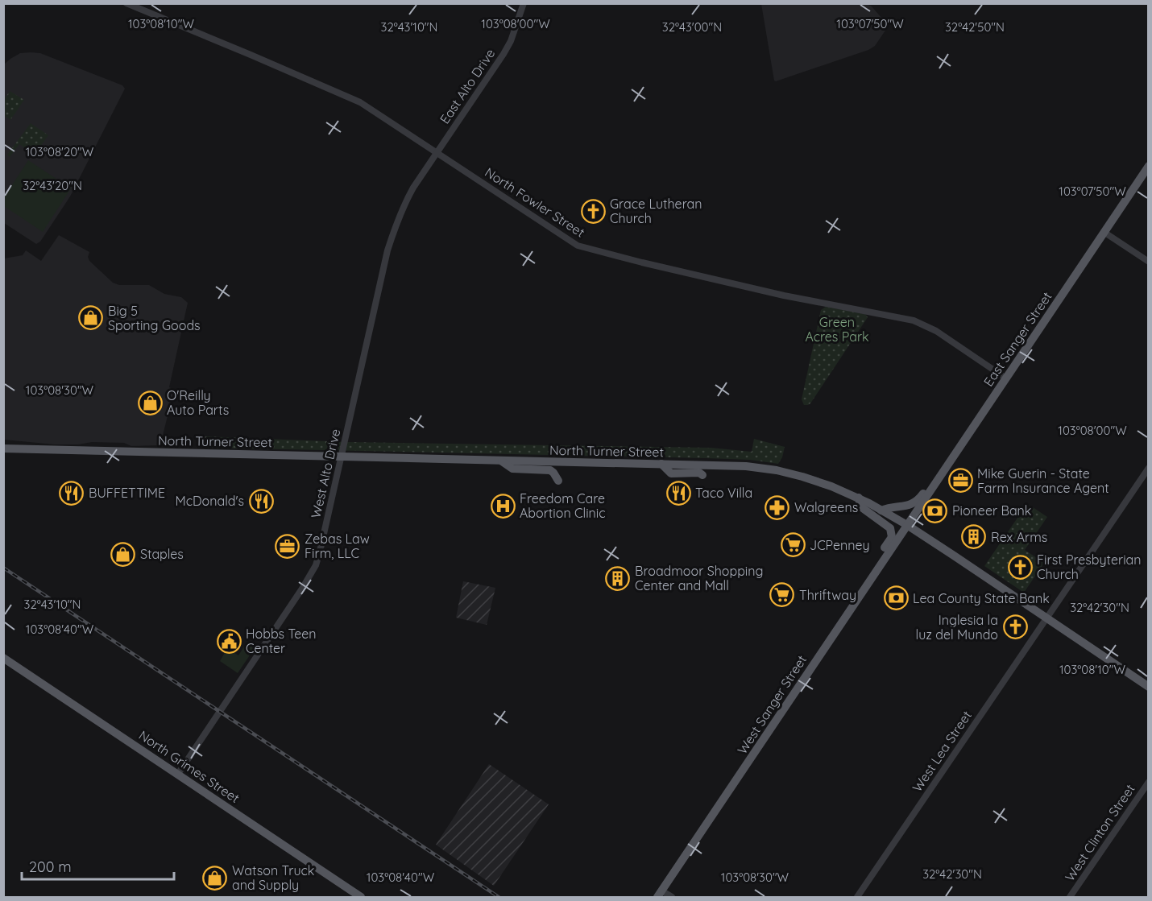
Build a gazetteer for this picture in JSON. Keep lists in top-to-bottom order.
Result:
{
  "streets": {
    "main road": [
      "East Sanger Street",
      "North Turner Street",
      "West Sanger Street",
      "North Grimes Street"
    ],
    "street": [
      "East Alto Drive",
      "North Fowler Street",
      "West Alto Drive",
      "West Lea Street",
      "West Clinton Street"
    ]
  },
  "crossings": [
    ["East Alto Drive", "North Fowler Street"],
    ["East Alto Drive", "West Alto Drive"],
    ["North Fowler Street", "East Sanger Street"],
    ["North Fowler Street", "West Alto Drive"],
    ["East Sanger Street", "North Turner Street"],
    ["East Sanger Street", "West Sanger Street"],
    ["North Turner Street", "West Alto Drive"],
    ["North Turner Street", "West Sanger Street"],
    ["North Turner Street", "West Lea Street"],
    ["West Alto Drive", "North Grimes Street"]
  ],
  "parks": ["Green Acres Park"],
  "places": {
    "church": ["Grace Lutheran Church", "First Presbyterian Church", "Inglesia la luz del Mundo"],
    "shop": [
      "Big 5 Sporting Goods",
      "O'Reilly Auto Parts",
      "Staples",
      "Watson Truck and Supply"
    ],
    "office": ["Mike Guerin - State Farm Insurance Agent", "Zebas Law Firm, LLC"],
    "restaurant": ["BUFFETTIME", "Taco Villa", "McDonald's"],
    "hospital": ["Freedom Care Abortion Clinic"],
    "pharmacy": ["Walgreens"],
    "bank": ["Pioneer Bank", "Lea County State Bank"],
    "building": ["Rex Arms", "Broadmoor Shopping Center and Mall"],
    "supermarket": ["JCPenney", "Thriftway"],
    "public building": ["Hobbs Teen Center"]
  },
  "scale_bar": "200 m",
  "coordinates": [
    "103°08'10\"W",
    "103°08'00\"W",
    "103°07'50\"W",
    "32°43'10\"N",
    "32°43'00\"N",
    "32°42'50\"N",
    "103°08'20\"W",
    "32°43'20\"N",
    "103°08'30\"W",
    "32°42'30\"N",
    "103°08'40\"W"
  ]
}
